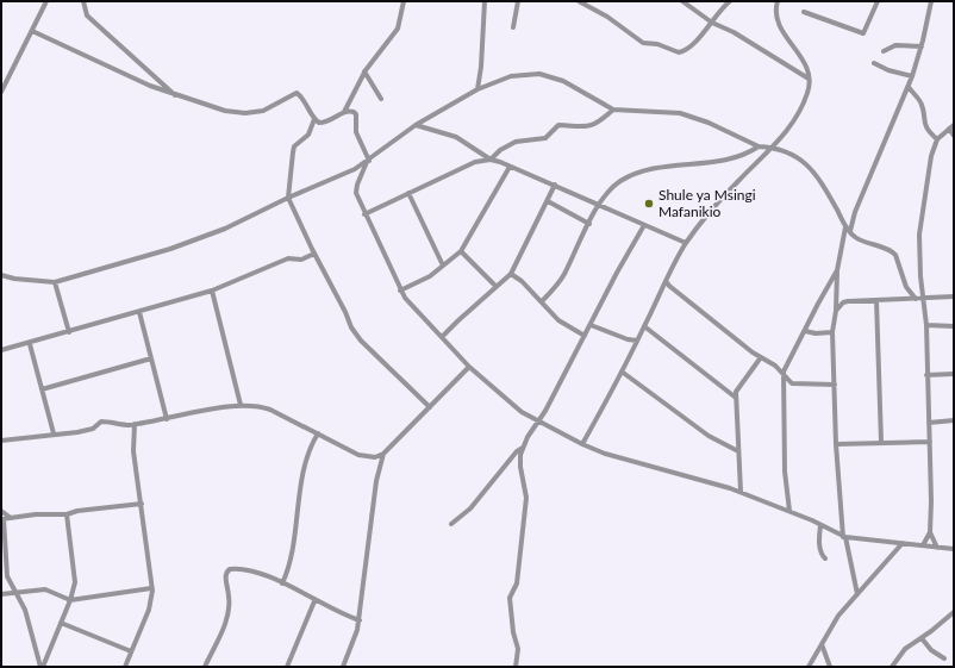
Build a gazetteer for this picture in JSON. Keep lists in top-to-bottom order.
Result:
{
  "places": ["Shule ya Msingi Mafanikio"]
}
